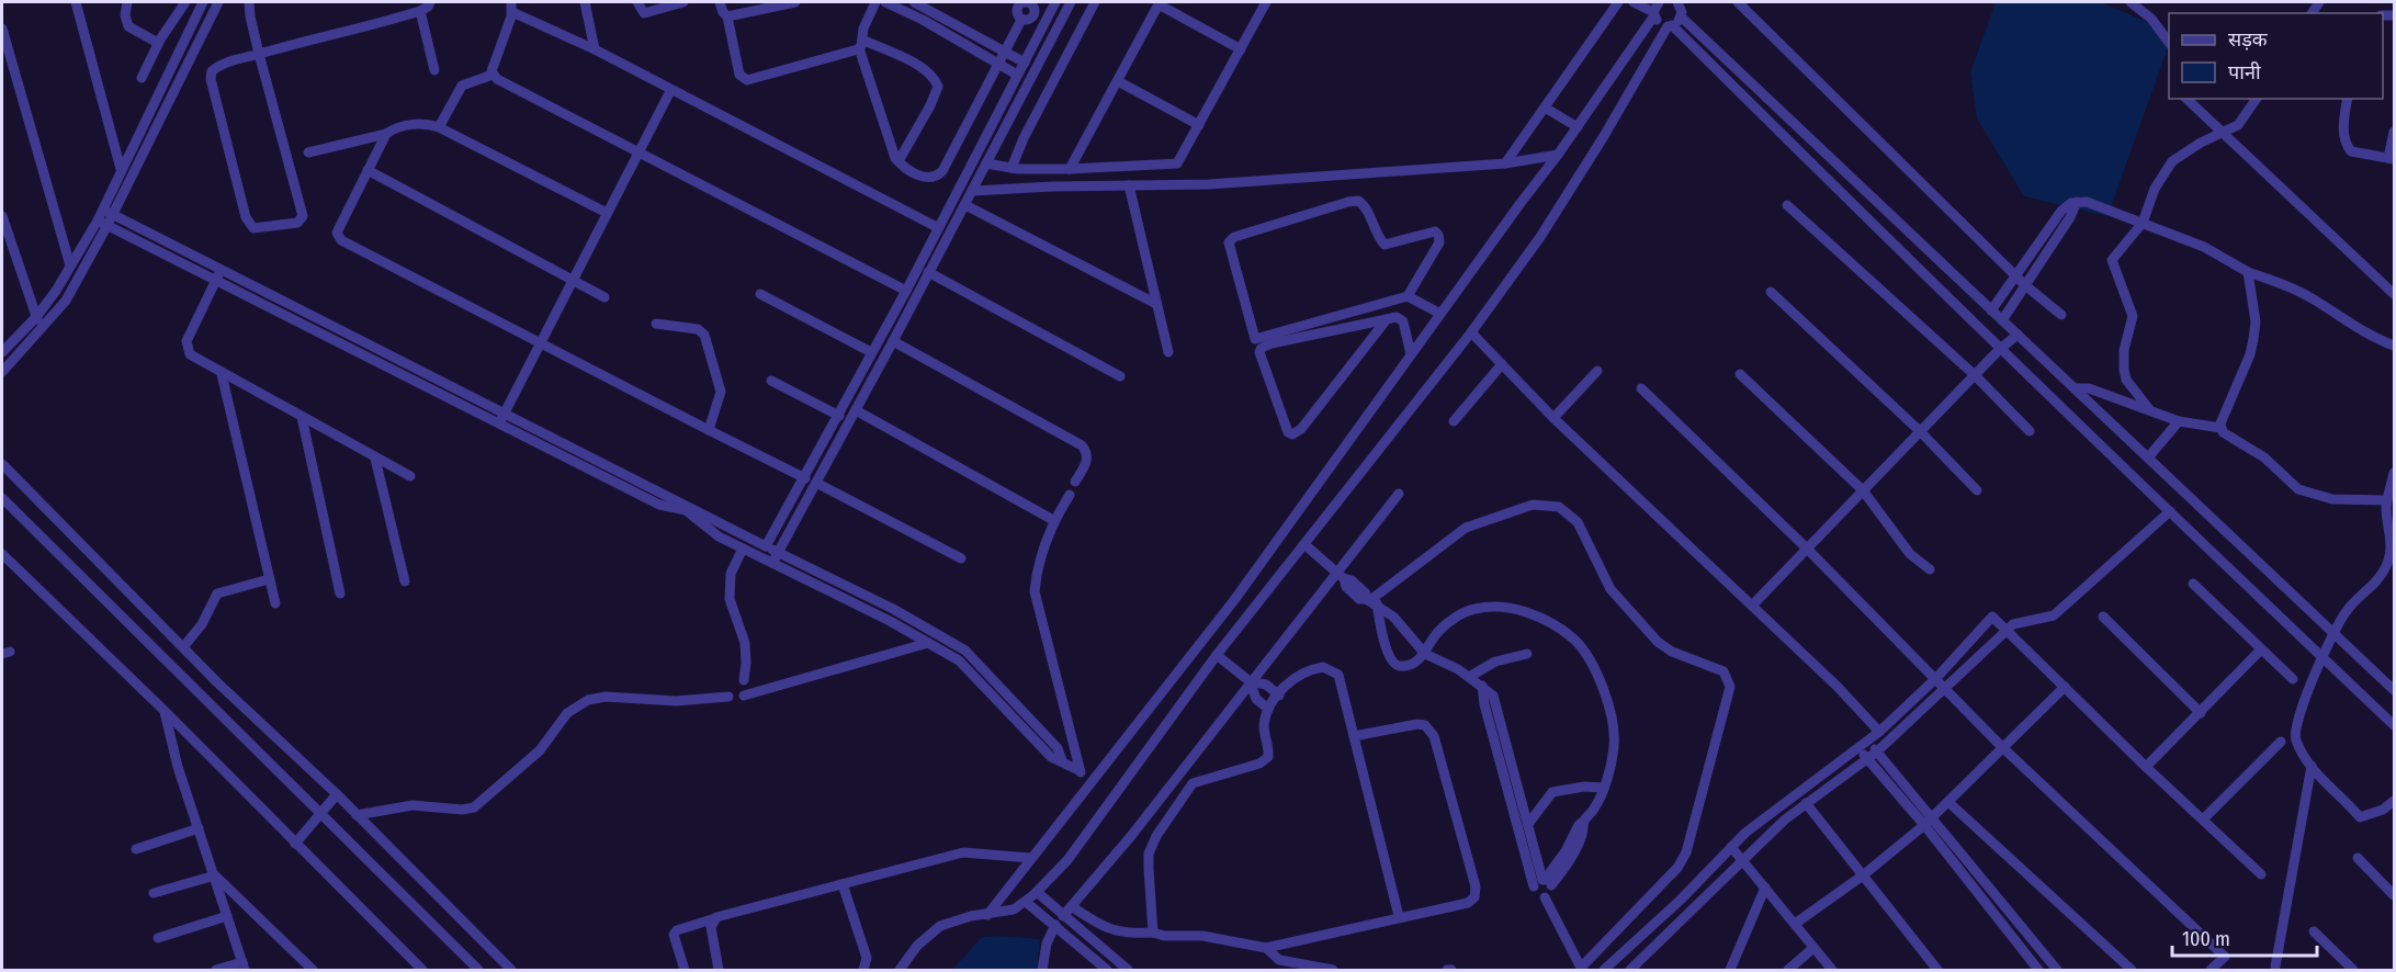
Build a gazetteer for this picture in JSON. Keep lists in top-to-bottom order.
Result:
{
  "legend": ["सड़क", "पानी"],
  "scale_bar": "100 m"
}
